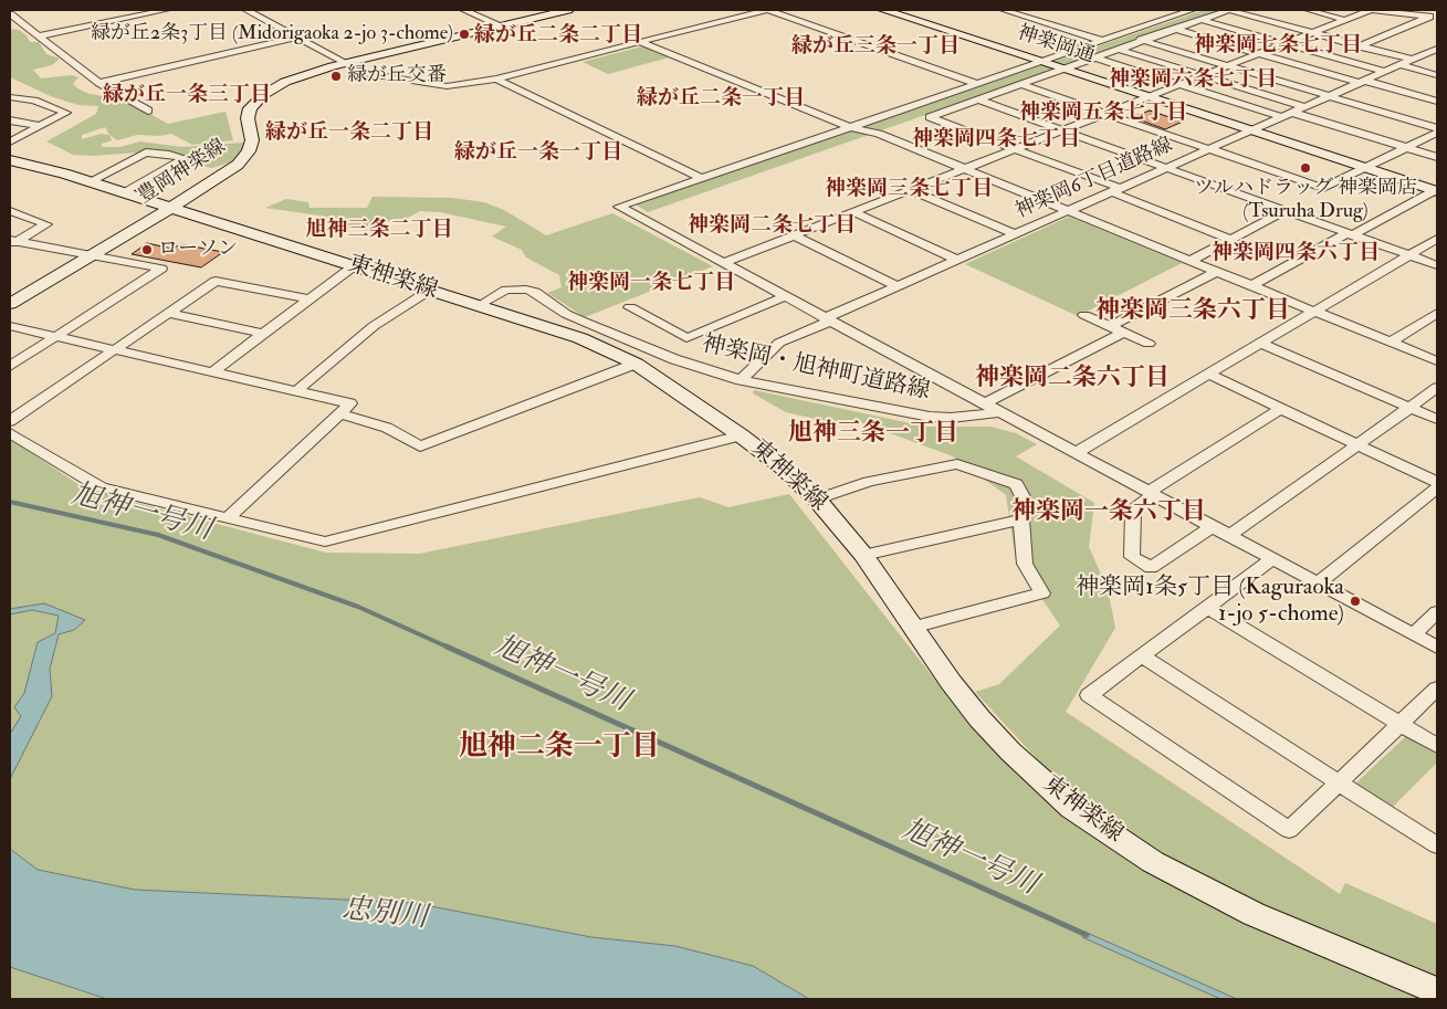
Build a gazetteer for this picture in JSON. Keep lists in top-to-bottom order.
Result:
{
  "streets": {
    "street": [
      "神楽岡通",
      "豊岡神楽線",
      "神楽岡6丁目道路線",
      "東神楽線",
      "神楽岡・旭神町道路線"
    ]
  },
  "crossings": [
    ["神楽岡通", "神楽岡6丁目道路線"],
    ["豊岡神楽線", "東神楽線"],
    ["神楽岡6丁目道路線", "神楽岡・旭神町道路線"],
    ["東神楽線", "神楽岡・旭神町道路線"]
  ],
  "districts": [
    "緑が丘二条二丁目",
    "神楽岡七条七丁目",
    "緑が丘三条一丁目",
    "神楽岡六条七丁目",
    "緑が丘一条三丁目",
    "緑が丘二条一丁目",
    "神楽岡五条七丁目",
    "緑が丘一条二丁目",
    "神楽岡四条七丁目",
    "緑が丘一条一丁目",
    "神楽岡三条七丁目",
    "神楽岡二条七丁目",
    "旭神三条二丁目",
    "神楽岡四条六丁目",
    "神楽岡一条七丁目",
    "神楽岡三条六丁目",
    "神楽岡二条六丁目",
    "旭神三条一丁目",
    "神楽岡一条六丁目",
    "旭神二条一丁目"
  ],
  "water": ["旭神一号川", "忠別川"],
  "places": [
    "緑が丘2条3丁目 (Midorigaoka 2-jo 3-chome)",
    "緑が丘交番",
    "ツルハドラッグ 神楽岡店 (Tsuruha Drug)",
    "ローソン",
    "神楽岡1条5丁目 (Kaguraoka 1-jo 5-chome)"
  ]
}
